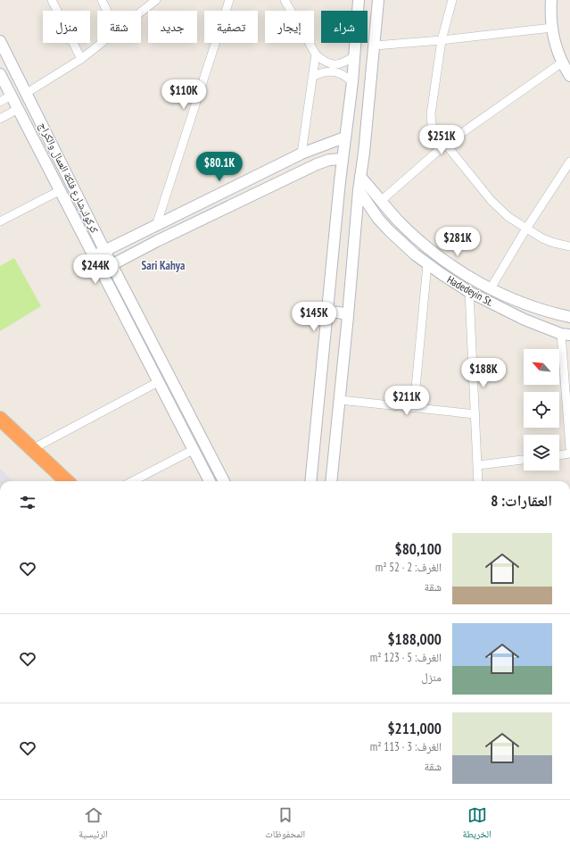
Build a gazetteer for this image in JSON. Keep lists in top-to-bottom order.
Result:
{
  "streets": {
    "street": ["كركوك,شارع فلكة العمال والكراج", "Hadedeyin St."]
  },
  "districts": ["Sari Kahya"],
  "north": "top left",
  "page": {
    "chip": [
      "شراء",
      "إيجار",
      "تصفية",
      "جديد",
      "شقة",
      "منزل"
    ],
    "price": [
      "$110K",
      "$251K",
      "$80.1K",
      "$281K",
      "$244K",
      "$145K",
      "$188K",
      "$211K"
    ],
    "heading": "العقارات: 8",
    "list": [
      {
        "name": "$80,100",
        "note": "الغرف: 2 · 52 m² · شقة"
      },
      {
        "name": "$188,000",
        "note": "الغرف: 5 · 123 m² · منزل"
      },
      {
        "name": "$211,000",
        "note": "الغرف: 3 · 113 m² · شقة"
      }
    ],
    "tabs": ["الخريطة", "المحفوظات", "الرئيسية"]
  }
}
